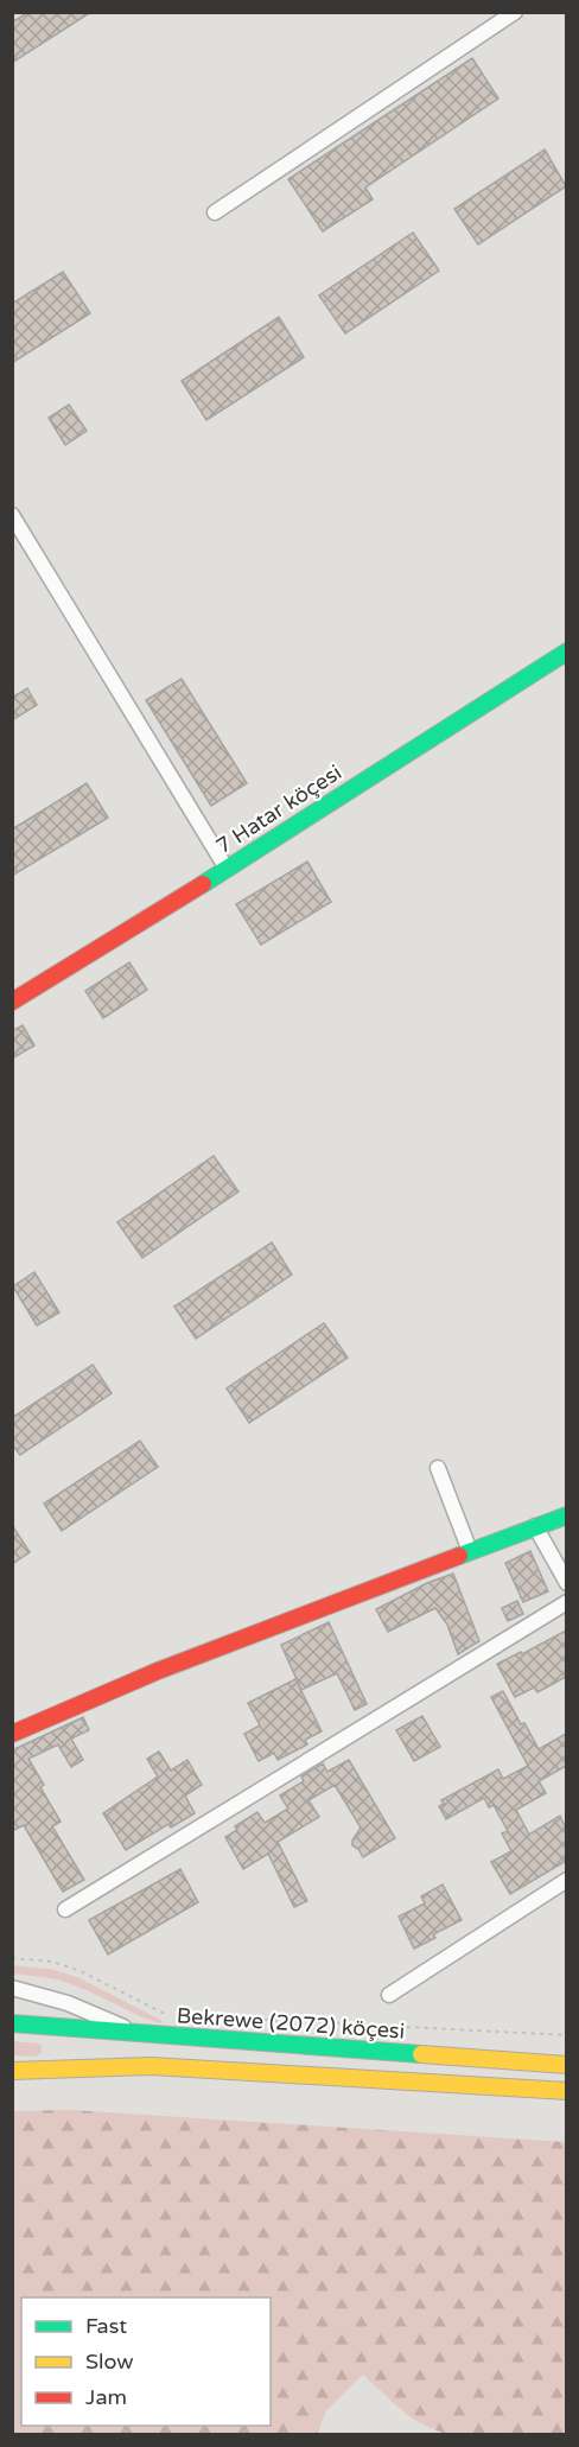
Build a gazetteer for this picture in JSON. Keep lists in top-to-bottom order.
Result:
{
  "streets": {
    "street": ["7 Hatar köçesi", "Bekrewe (2072) köçesi"]
  },
  "legend": ["Fast", "Slow", "Jam"]
}
